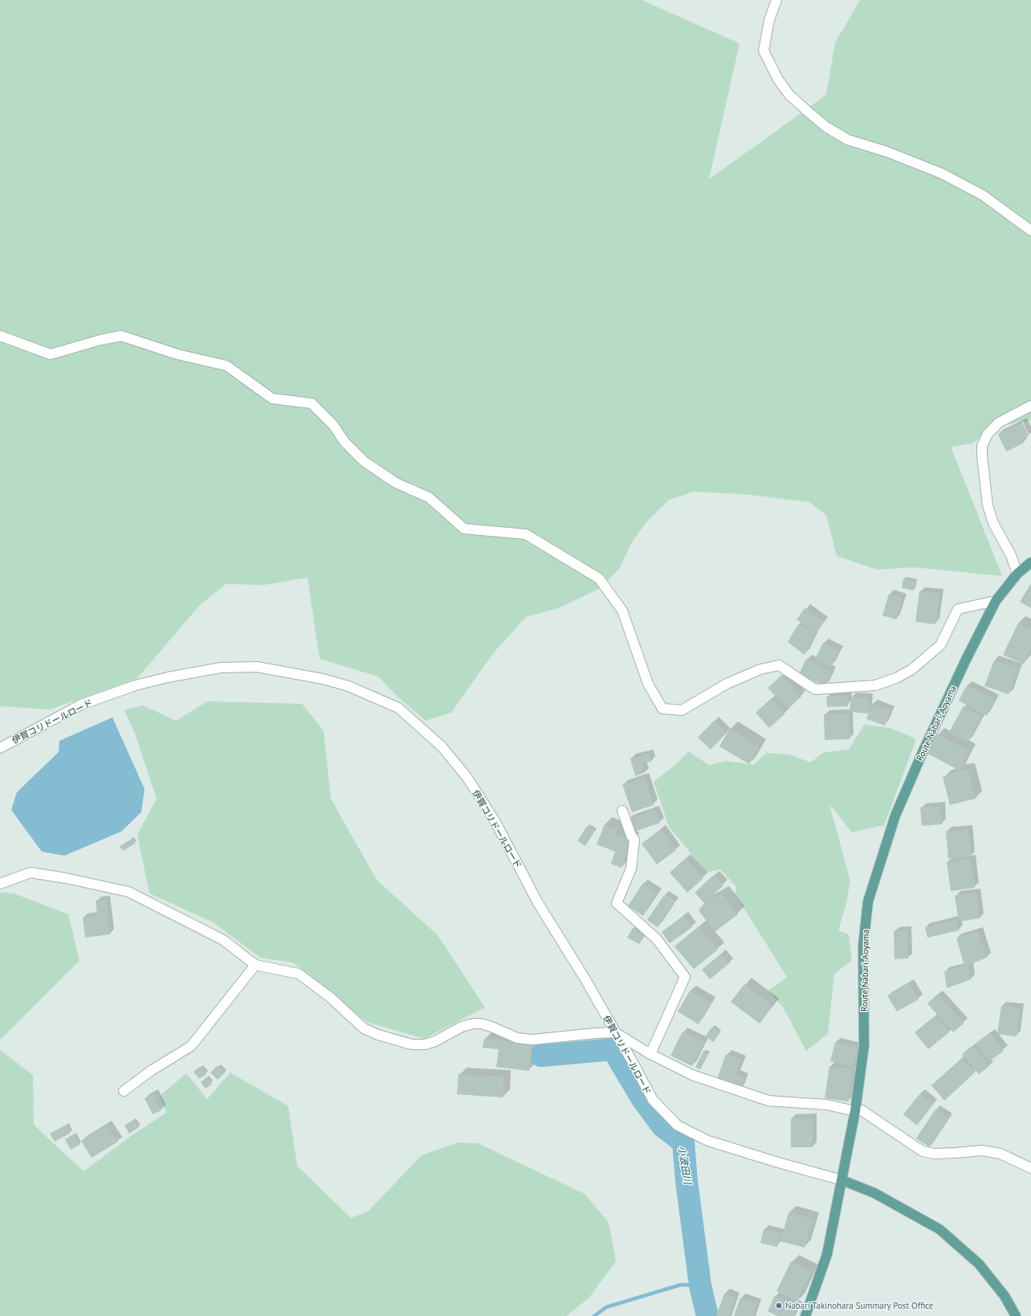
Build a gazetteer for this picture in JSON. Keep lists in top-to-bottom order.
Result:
{
  "streets": {
    "main road": ["Route Nabari-Aoyama"],
    "street": ["伊賀コリドールロード"]
  },
  "crossings": [
    ["伊賀コリドールロード", "Route Nabari-Aoyama"]
  ],
  "water": ["小波田川"],
  "places": ["Nabari Takinohara Summary Post Office"]
}
